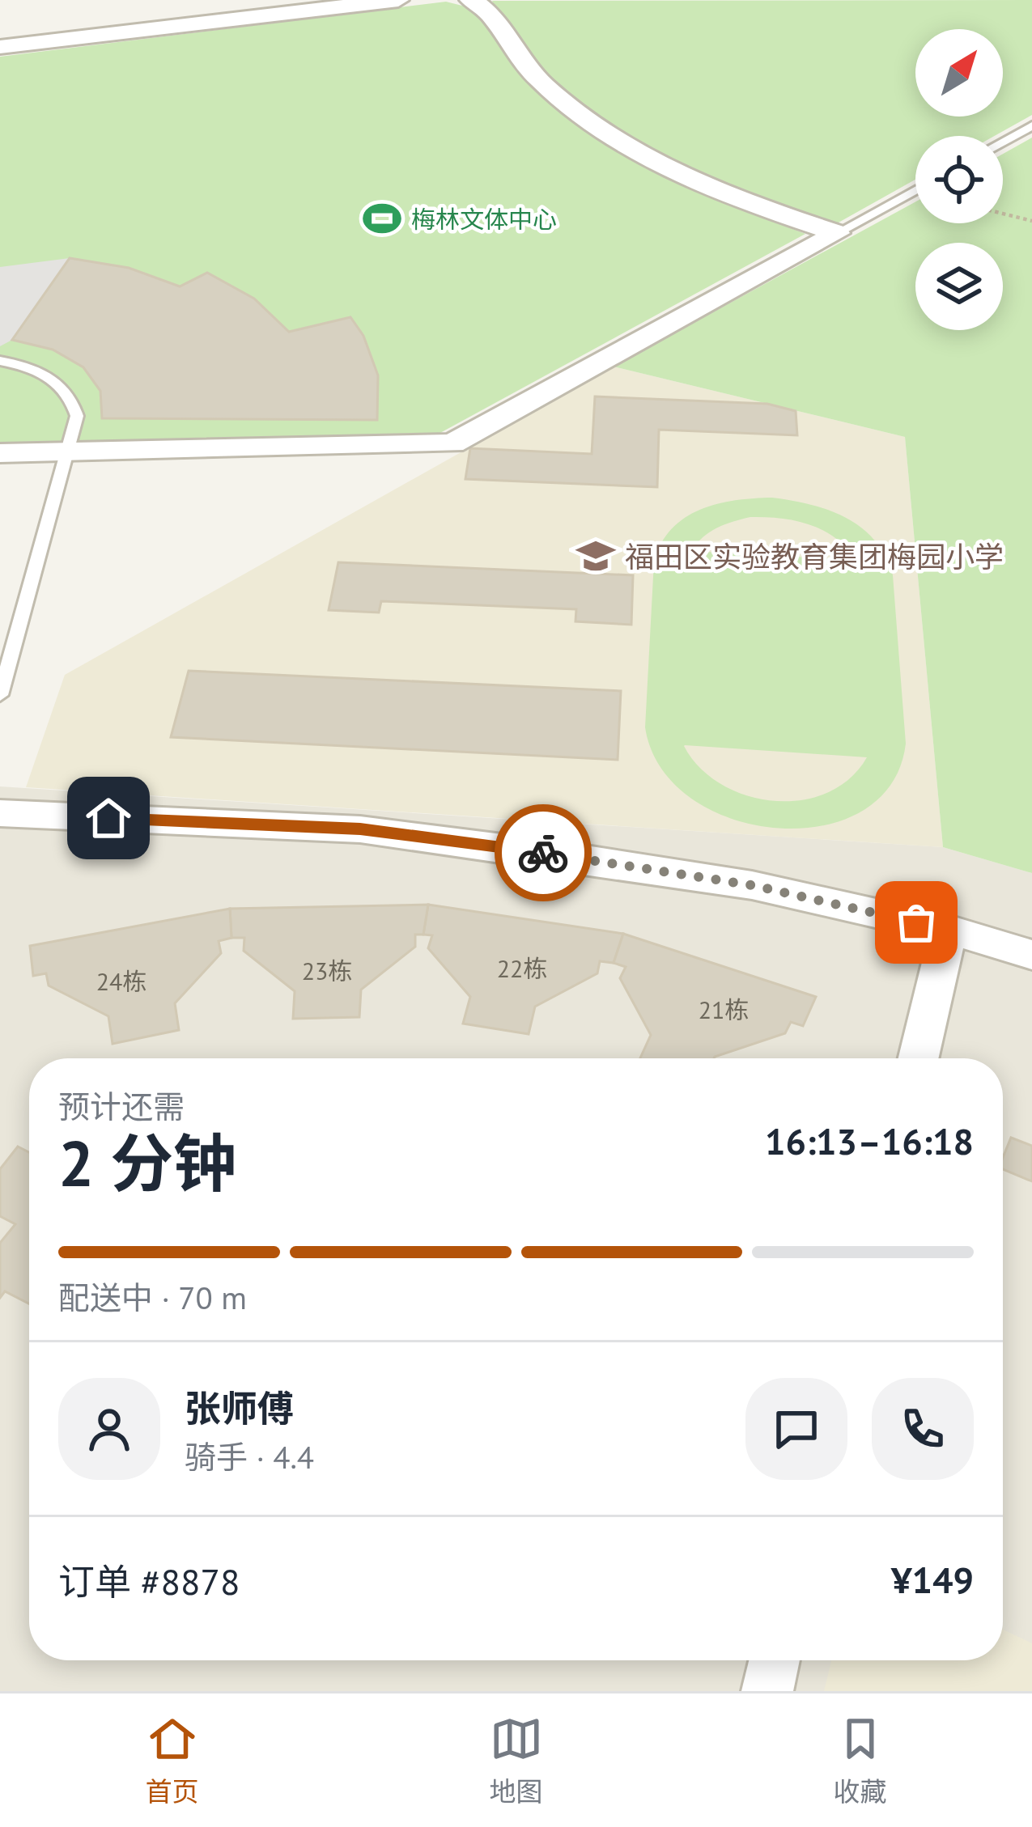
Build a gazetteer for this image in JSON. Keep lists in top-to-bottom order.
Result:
{
  "places": {
    "sports": ["梅林文体中心"],
    "school or university": ["福田区实验教育集团梅园小学"]
  },
  "house_numbers": [
    "22栋",
    "23栋",
    "24栋",
    "21栋"
  ],
  "north": "top right",
  "page": {
    "heading": ["2 分钟", "预计还需", "16:13–16:18"],
    "panel": [
      "张师傅",
      "骑手 · 4.4",
      "订单 #8878",
      "¥149"
    ],
    "bar": "配送中 · 70 m",
    "tabs": ["首页", "地图", "收藏"]
  }
}
